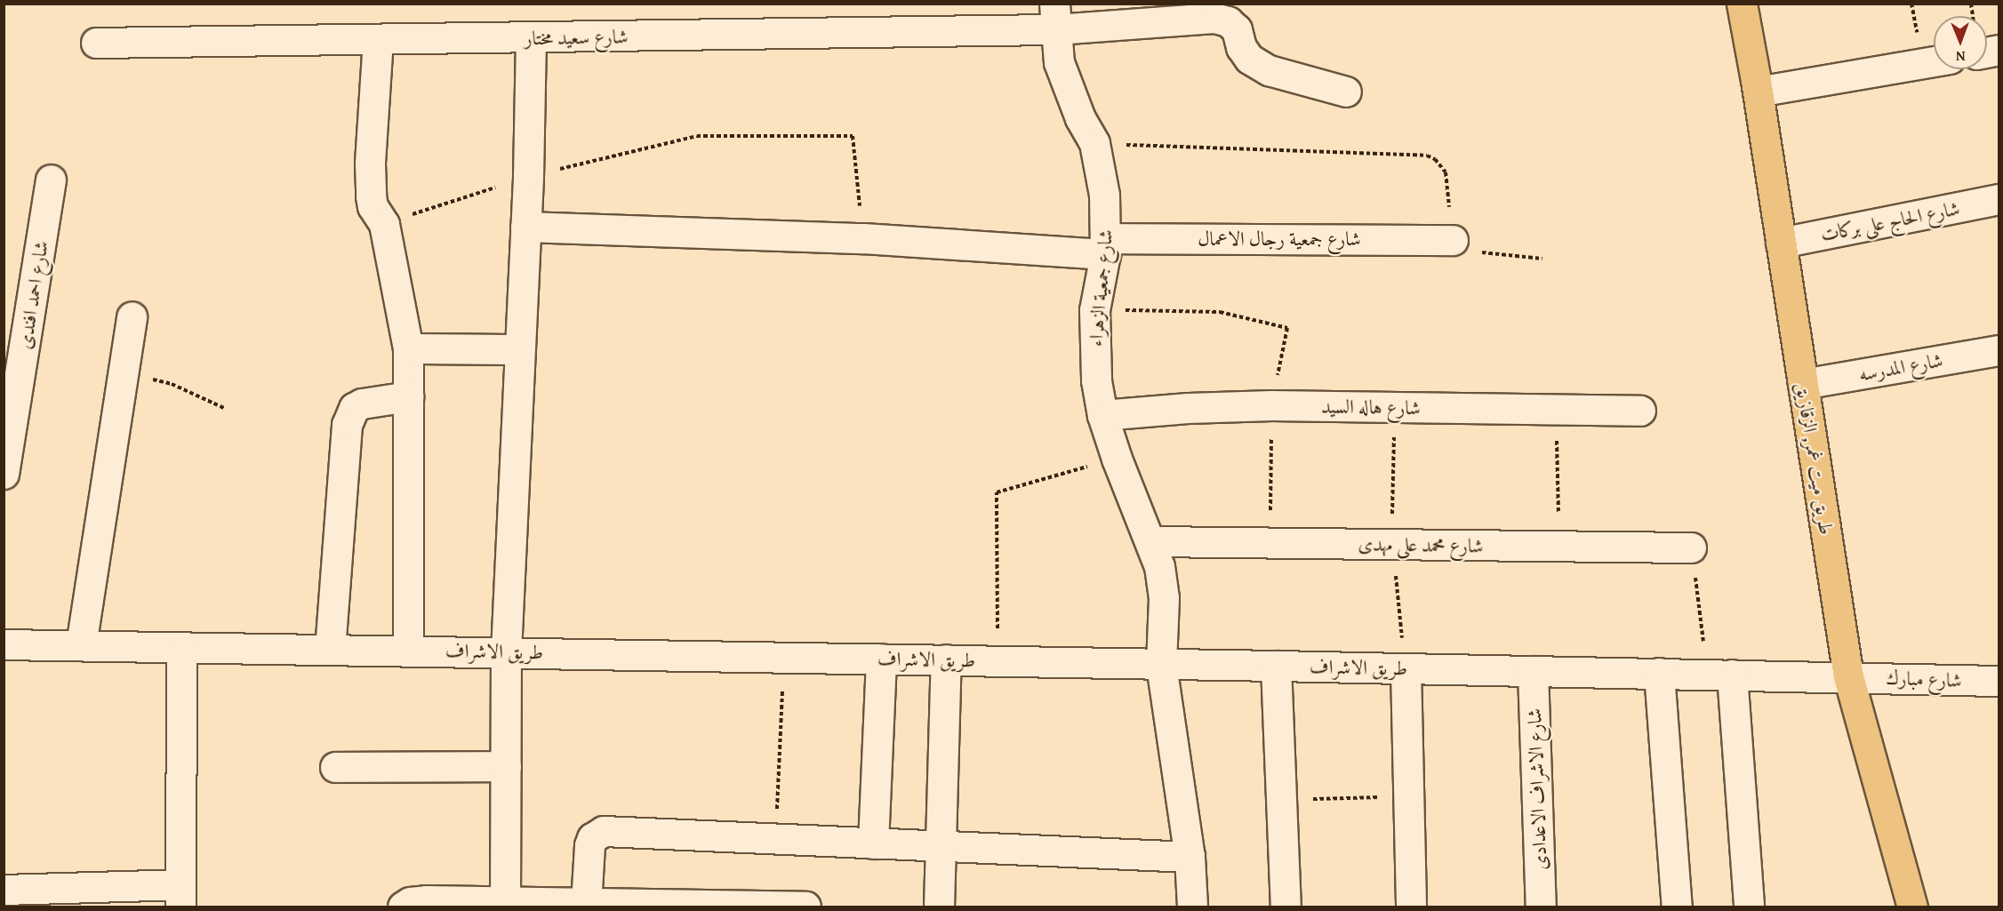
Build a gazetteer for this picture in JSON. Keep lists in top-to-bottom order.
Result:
{
  "streets": {
    "highway": ["طريق ميت غمر, الزقازيق"],
    "street": [
      "شارع سعيد مختار",
      "شارع الحاج على بركات",
      "شارع جمعية رجال الاعمال",
      "شارع جمعية الزهراء",
      "شارع احمد افندى",
      "شارع المدرسه",
      "شارع هاله السيد",
      "شارع محمد على مهدى",
      "طريق الاشراف",
      "شارع مبارك",
      "شارع الاشراف الاعدادى"
    ]
  },
  "crossings": [
    ["شارع سعيد مختار", "شارع جمعية الزهراء"],
    ["شارع الحاج على بركات", "طريق ميت غمر, الزقازيق"],
    ["شارع جمعية رجال الاعمال", "شارع جمعية الزهراء"],
    ["شارع جمعية الزهراء", "شارع هاله السيد"],
    ["شارع جمعية الزهراء", "شارع محمد على مهدى"],
    ["شارع جمعية الزهراء", "طريق الاشراف"],
    ["شارع المدرسه", "طريق ميت غمر, الزقازيق"],
    ["طريق ميت غمر, الزقازيق", "طريق الاشراف"],
    ["طريق ميت غمر, الزقازيق", "شارع مبارك"],
    ["طريق الاشراف", "شارع مبارك"],
    ["طريق الاشراف", "شارع الاشراف الاعدادى"]
  ],
  "north": "bottom"
}
